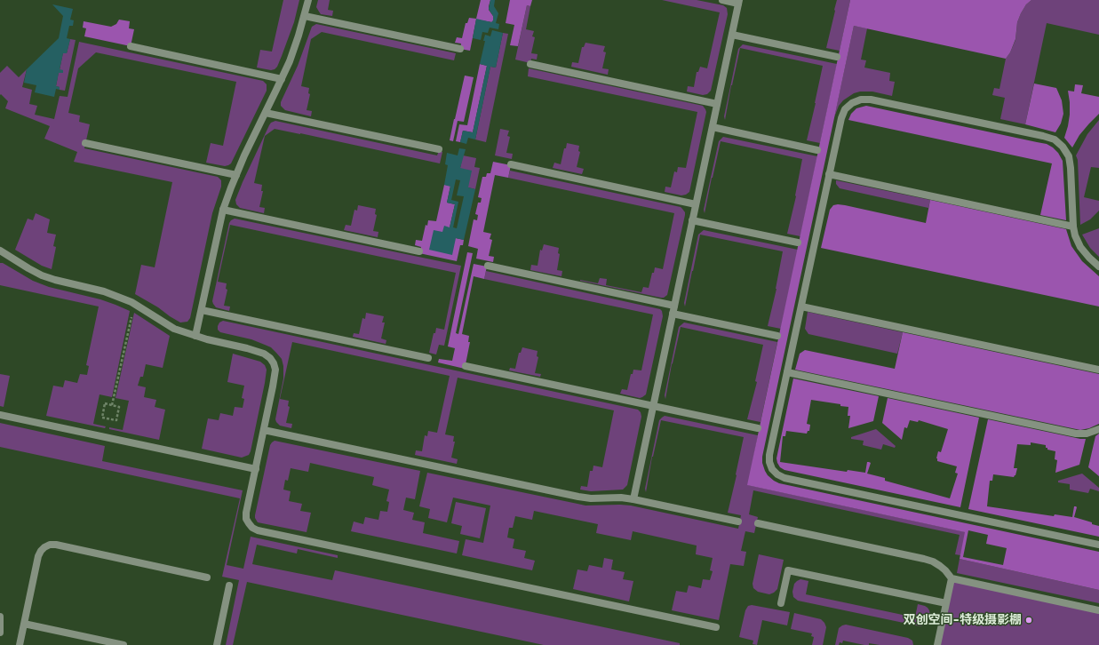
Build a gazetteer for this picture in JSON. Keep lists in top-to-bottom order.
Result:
{
  "places": ["双创空间-特级摄影棚"]
}
